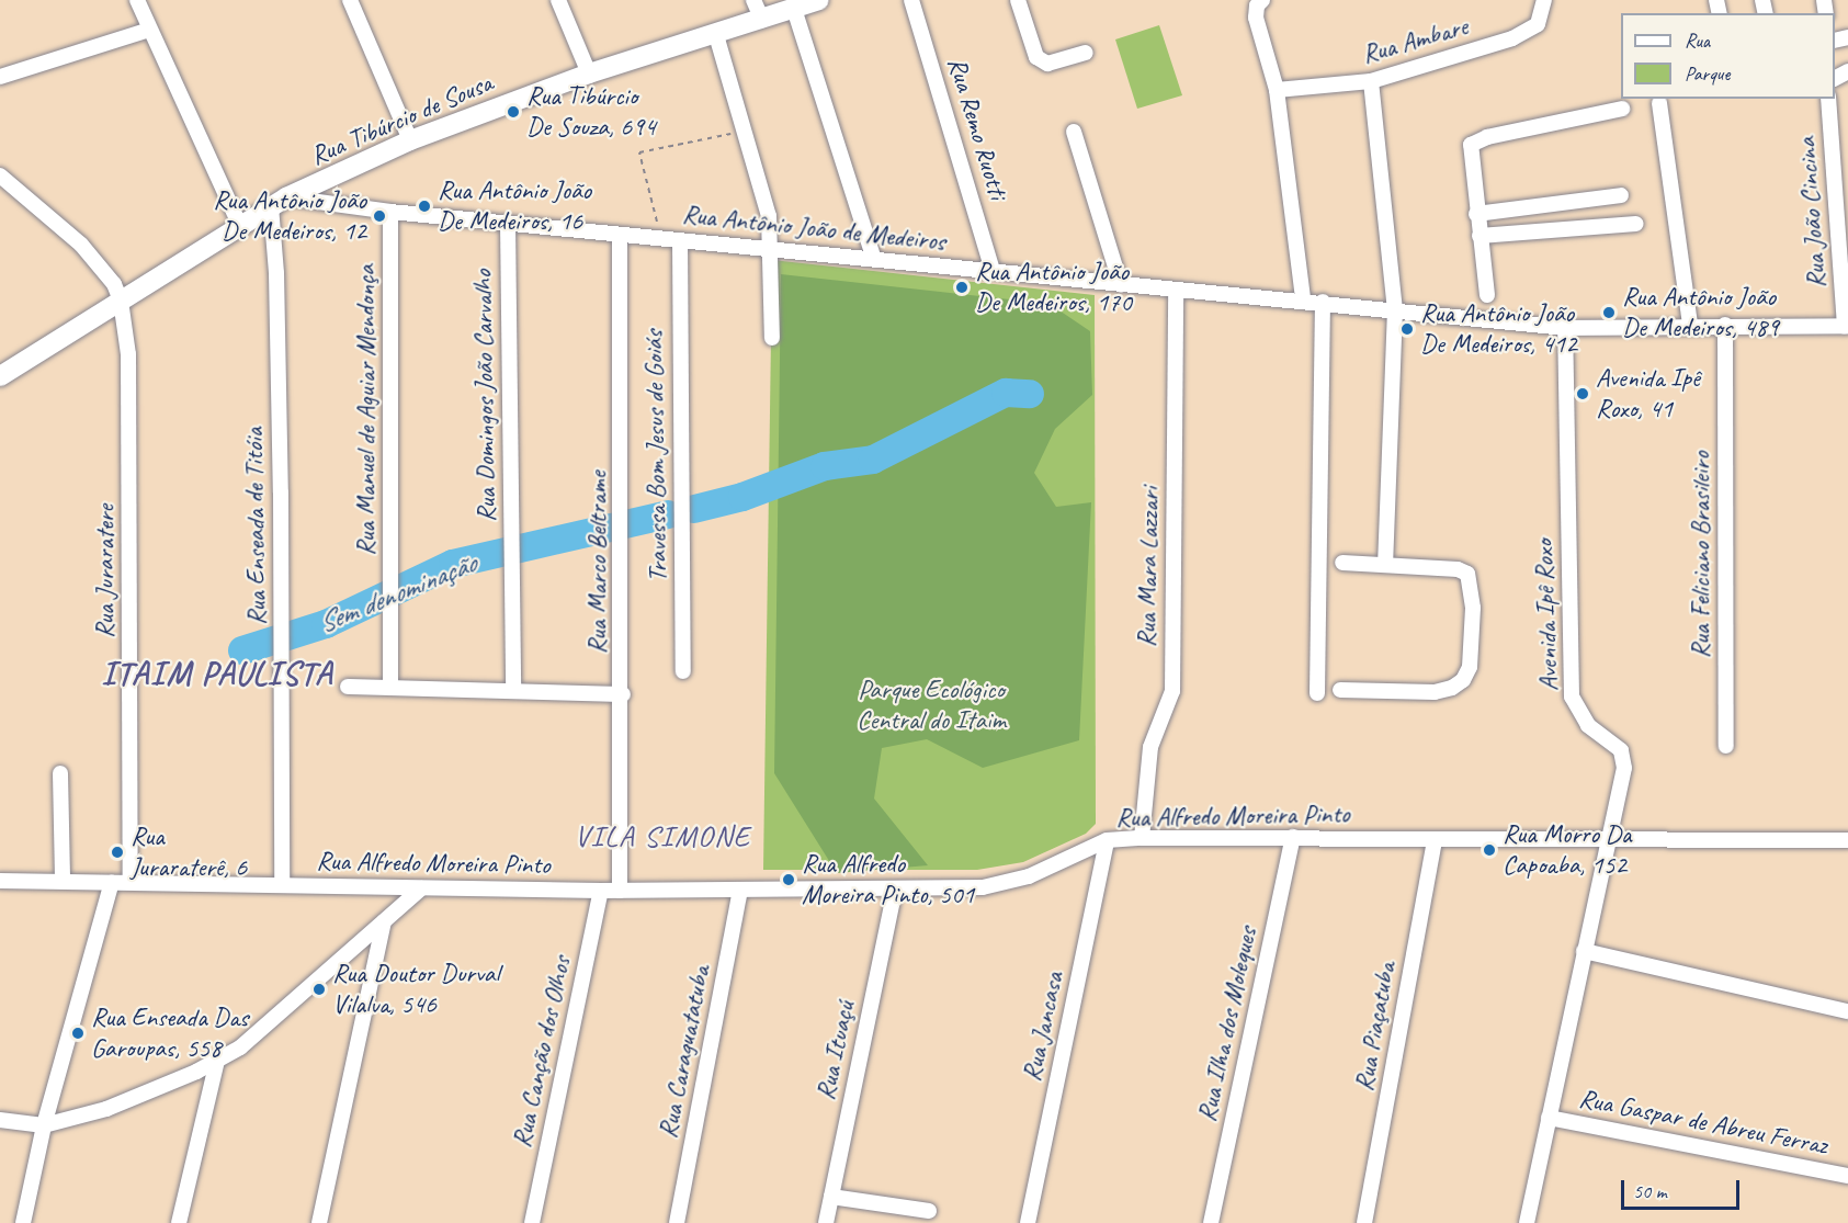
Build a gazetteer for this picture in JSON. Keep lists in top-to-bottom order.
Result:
{
  "streets": {
    "main road": ["Rua Tibúrcio de Sousa"],
    "street": [
      "Rua Ambare",
      "Rua Remo Ruotti",
      "Rua João Cincina",
      "Rua Antônio João de Medeiros",
      "Rua Domingos João Carvalho",
      "Rua Manuel de Aguiar Mendonça",
      "Travessa Bom Jesus de Goiás",
      "Rua Enseada de Titóia",
      "Rua Feliciano Brasileiro",
      "Rua Marco Beltrame",
      "Rua Mara Lazzari",
      "Rua Juraratere",
      "Avenida Ipê Roxo",
      "Rua Alfredo Moreira Pinto",
      "Rua Ilha dos Moleques",
      "Rua Jancasa",
      "Rua Piaçatuba",
      "Rua Ituaçú",
      "Rua Canção dos Olhos",
      "Rua Caraguatatuba",
      "Rua Gaspar de Abreu Ferraz"
    ]
  },
  "crossings": [
    ["Rua Tibúrcio de Sousa", "Rua Antônio João de Medeiros"],
    ["Rua Tibúrcio de Sousa", "Rua Enseada de Titóia"],
    ["Rua Tibúrcio de Sousa", "Rua Juraratere"],
    ["Rua Remo Ruotti", "Rua Antônio João de Medeiros"],
    ["Rua João Cincina", "Rua Antônio João de Medeiros"],
    ["Rua Antônio João de Medeiros", "Rua Domingos João Carvalho"],
    ["Rua Antônio João de Medeiros", "Rua Manuel de Aguiar Mendonça"],
    ["Rua Antônio João de Medeiros", "Travessa Bom Jesus de Goiás"],
    ["Rua Antônio João de Medeiros", "Rua Enseada de Titóia"],
    ["Rua Antônio João de Medeiros", "Rua Feliciano Brasileiro"],
    ["Rua Antônio João de Medeiros", "Rua Marco Beltrame"],
    ["Rua Antônio João de Medeiros", "Rua Mara Lazzari"],
    ["Rua Antônio João de Medeiros", "Avenida Ipê Roxo"],
    ["Rua Enseada de Titóia", "Rua Alfredo Moreira Pinto"],
    ["Rua Marco Beltrame", "Rua Alfredo Moreira Pinto"],
    ["Rua Mara Lazzari", "Rua Alfredo Moreira Pinto"],
    ["Rua Juraratere", "Rua Alfredo Moreira Pinto"],
    ["Avenida Ipê Roxo", "Rua Alfredo Moreira Pinto"],
    ["Avenida Ipê Roxo", "Rua Gaspar de Abreu Ferraz"],
    ["Rua Alfredo Moreira Pinto", "Rua Ilha dos Moleques"],
    ["Rua Alfredo Moreira Pinto", "Rua Jancasa"],
    ["Rua Alfredo Moreira Pinto", "Rua Piaçatuba"],
    ["Rua Alfredo Moreira Pinto", "Rua Ituaçú"],
    ["Rua Alfredo Moreira Pinto", "Rua Canção dos Olhos"],
    ["Rua Alfredo Moreira Pinto", "Rua Caraguatatuba"]
  ],
  "districts": ["ITAIM PAULISTA", "VILA SIMONE"],
  "water": ["Sem denominação"],
  "parks": ["Parque Ecológico Central do Itaim"],
  "places": [
    "Rua Tibúrcio De Souza, 694",
    "Rua Antônio João De Medeiros, 16",
    "Rua Antônio João De Medeiros, 12",
    "Rua Antônio João De Medeiros, 170",
    "Rua Antônio João De Medeiros, 489",
    "Rua Antônio João De Medeiros, 412",
    "Avenida Ipê Roxo, 41",
    "Rua Morro Da Capoaba, 152",
    "Rua Juraraterê, 6",
    "Rua Alfredo Moreira Pinto, 501",
    "Rua Doutor Durval Vilalva, 546",
    "Rua Enseada Das Garoupas, 558"
  ],
  "legend": ["Rua", "Parque"],
  "scale_bar": "50 m"
}
